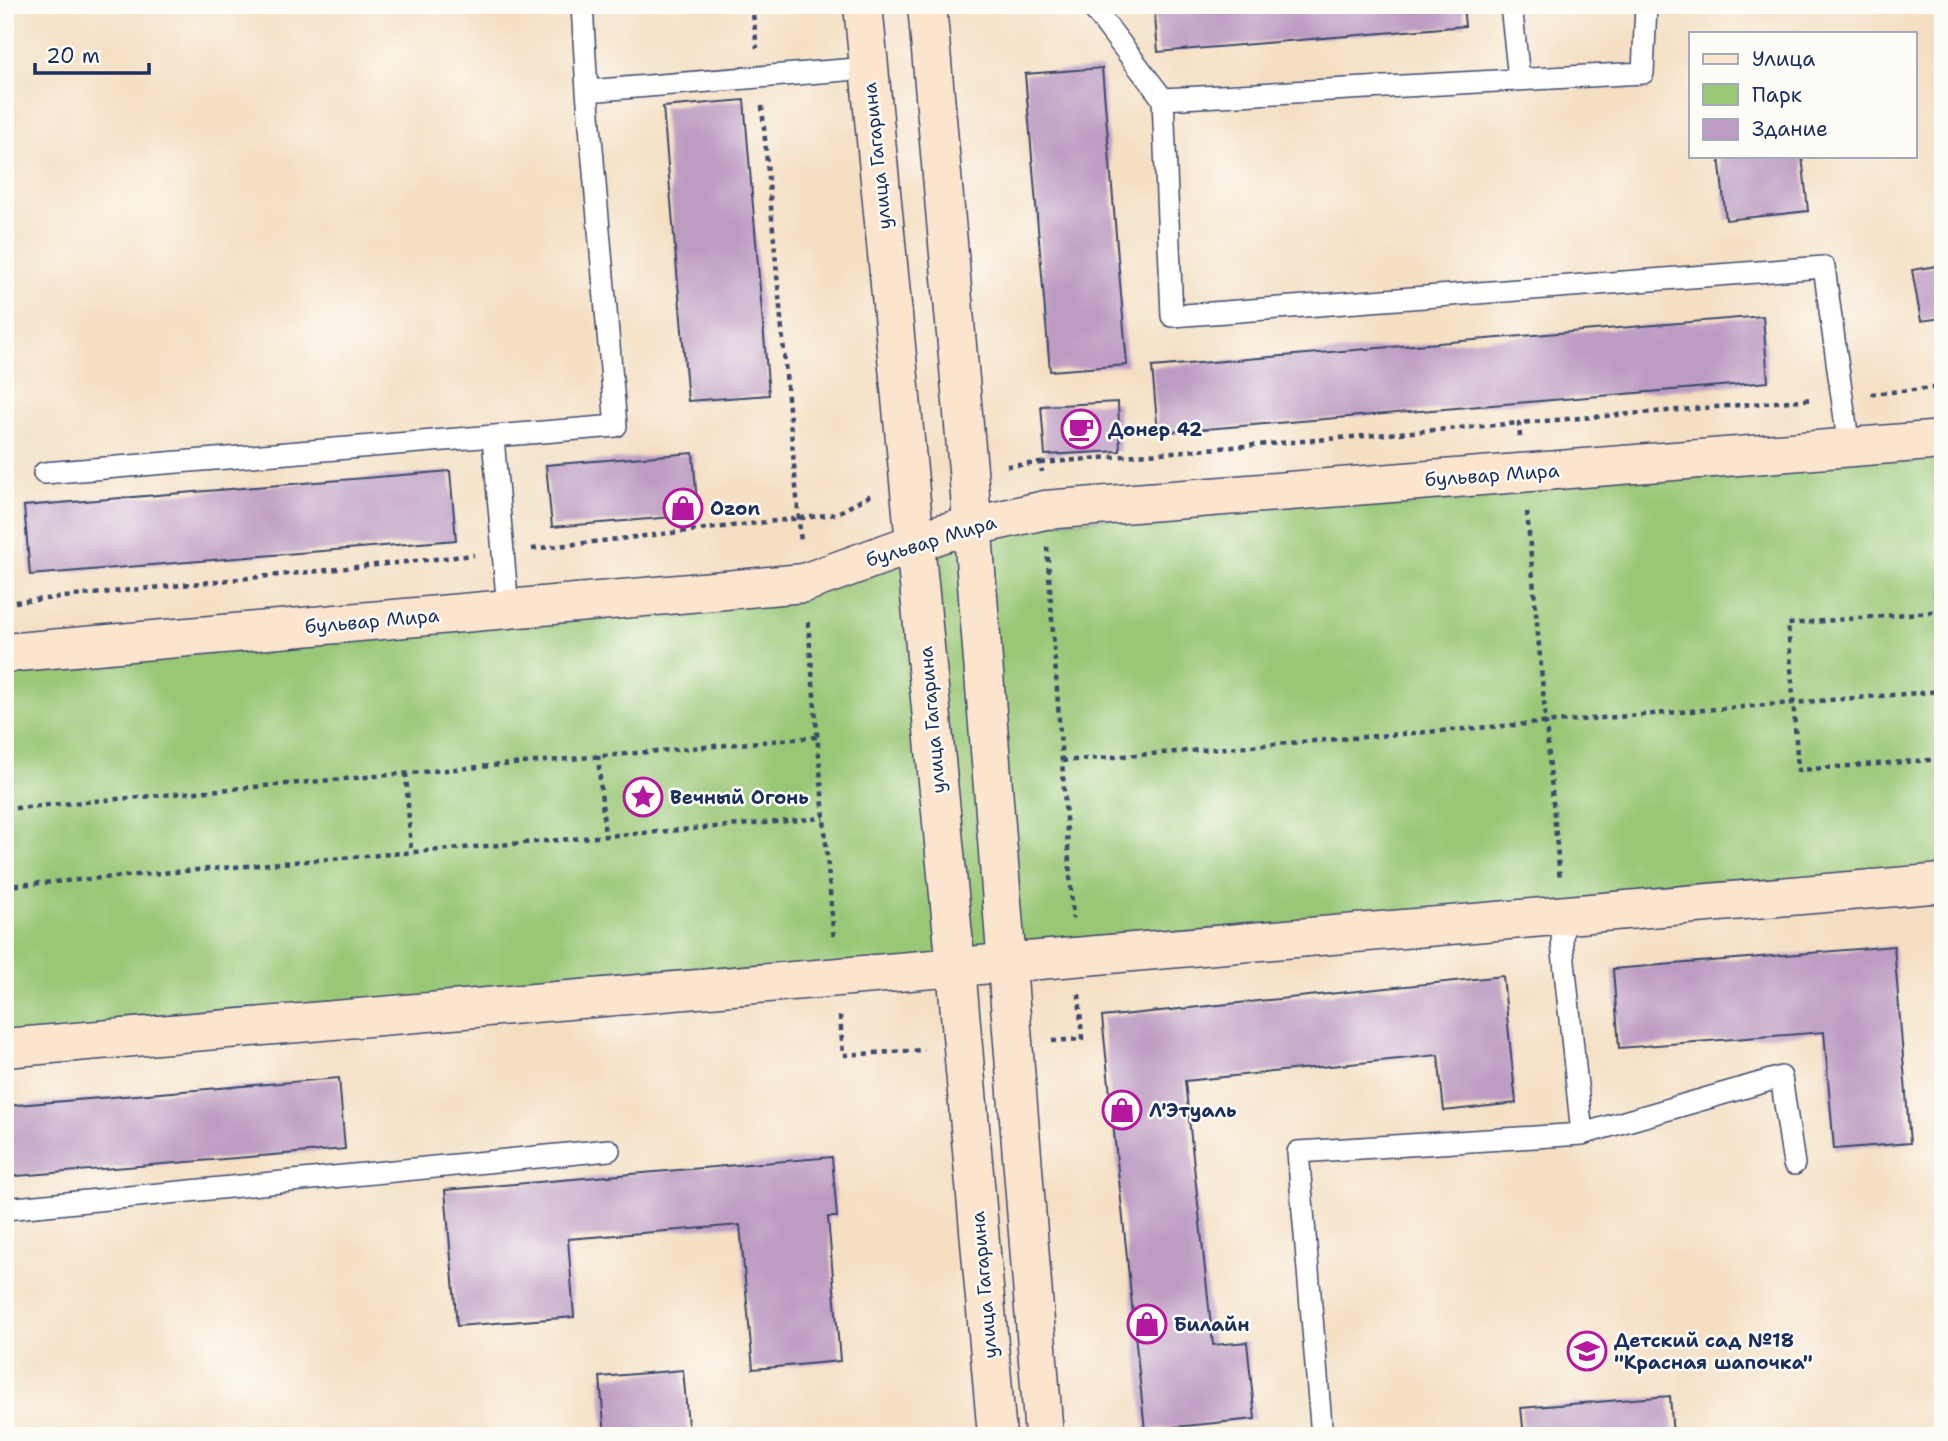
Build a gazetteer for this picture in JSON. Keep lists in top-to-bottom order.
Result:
{
  "streets": {
    "street": ["улица Гагарина", "бульвар Мира"]
  },
  "crossings": [
    ["улица Гагарина", "бульвар Мира"]
  ],
  "places": {
    "cafe": ["Донер 42"],
    "shop": ["Ozon", "Л'Этуаль", "Билайн"],
    "place": ["Вечный Огонь"],
    "school or university": ["Детский сад №18 \"Красная шапочка\""]
  },
  "legend": ["Улица", "Парк", "Здание"],
  "scale_bar": "20 m"
}
